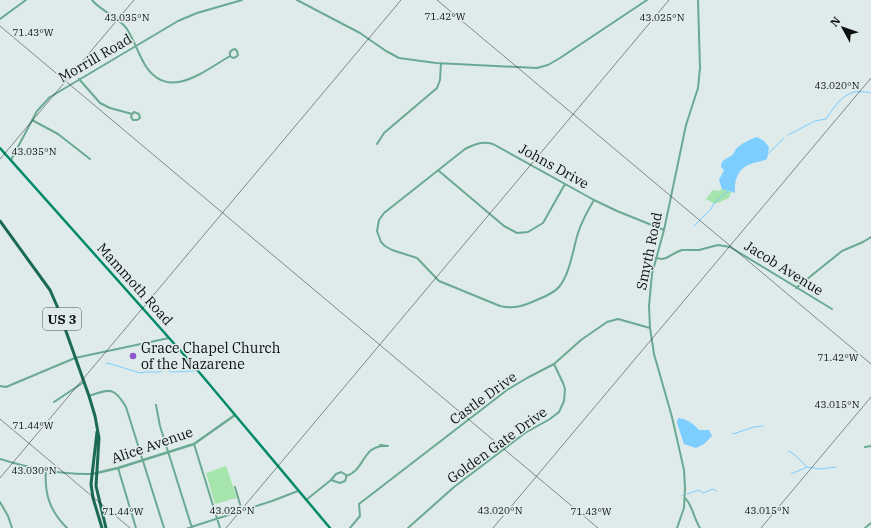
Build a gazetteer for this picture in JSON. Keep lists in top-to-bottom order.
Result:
{
  "streets": {
    "main road": ["Mammoth Road", "US 3"],
    "street": [
      "Morrill Road",
      "Johns Drive",
      "Smyth Road",
      "Jacob Avenue",
      "Castle Drive",
      "Alice Avenue",
      "Golden Gate Drive"
    ]
  },
  "crossings": [
    ["Morrill Road", "Mammoth Road"],
    ["Johns Drive", "Smyth Road"],
    ["Smyth Road", "Jacob Avenue"],
    ["Smyth Road", "Castle Drive"],
    ["Mammoth Road", "Alice Avenue"],
    ["US 3", "Alice Avenue"],
    ["Castle Drive", "Golden Gate Drive"]
  ],
  "places": ["Grace Chapel Church of the Nazarene"],
  "north": "top left",
  "coordinates": [
    "71.42°W",
    "43.035°N",
    "43.025°N",
    "71.43°W",
    "43.020°N",
    "43.015°N",
    "71.44°W",
    "43.030°N"
  ]
}
